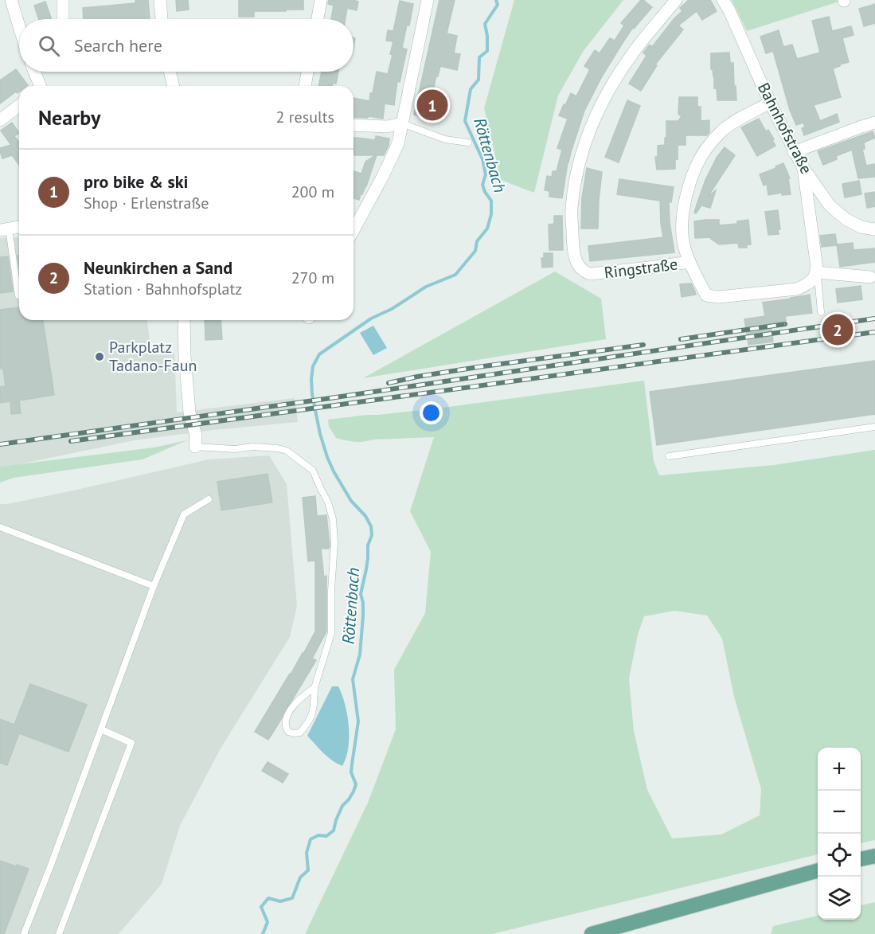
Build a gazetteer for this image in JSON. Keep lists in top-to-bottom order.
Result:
{
  "streets": {
    "street": ["Bahnhofstraße", "Ringstraße"]
  },
  "crossings": [
    ["Bahnhofstraße", "Ringstraße"]
  ],
  "water": ["Röttenbach"],
  "places": ["Parkplatz Tadano-Faun"],
  "page": {
    "search": "Search here",
    "heading": ["Nearby", "2 results"],
    "pins": ["1", "2"],
    "list": [
      {
        "mark": "1",
        "name": "pro bike & ski",
        "note": "Shop · Erlenstraße",
        "value": "200 m"
      },
      {
        "mark": "2",
        "name": "Neunkirchen a Sand",
        "note": "Station · Bahnhofsplatz",
        "value": "270 m"
      }
    ],
    "map_buttons": ["+", "−"]
  }
}
